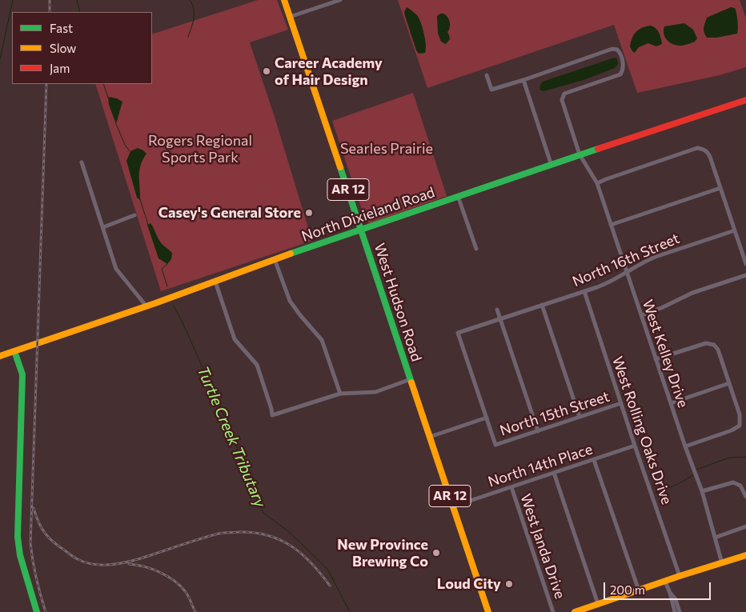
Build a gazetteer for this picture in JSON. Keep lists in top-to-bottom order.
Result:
{
  "streets": {
    "main road": ["AR 12", "North Dixieland Road", "West Hudson Road"],
    "street": [
      "North 16th Street",
      "West Kelley Drive",
      "North 15th Street",
      "West Rolling Oaks Drive",
      "North 14th Place",
      "West Janda Drive"
    ]
  },
  "crossings": [
    ["North Dixieland Road", "West Hudson Road"],
    ["North Dixieland Road", "West Kelley Drive"],
    ["North 16th Street", "West Kelley Drive"],
    ["North 16th Street", "North 15th Street"],
    ["North 16th Street", "West Rolling Oaks Drive"],
    ["West Hudson Road", "North 14th Place"],
    ["North 15th Street", "West Rolling Oaks Drive"],
    ["West Rolling Oaks Drive", "North 14th Place"],
    ["North 14th Place", "West Janda Drive"]
  ],
  "water": ["Turtle Creek Tributary"],
  "parks": ["Rogers Regional Sports Park", "Searles Prairie"],
  "places": [
    "Career Academy of Hair Design",
    "Casey's General Store",
    "New Province Brewing Co",
    "Loud City"
  ],
  "legend": ["Fast", "Slow", "Jam"],
  "scale_bar": "200 m"
}
